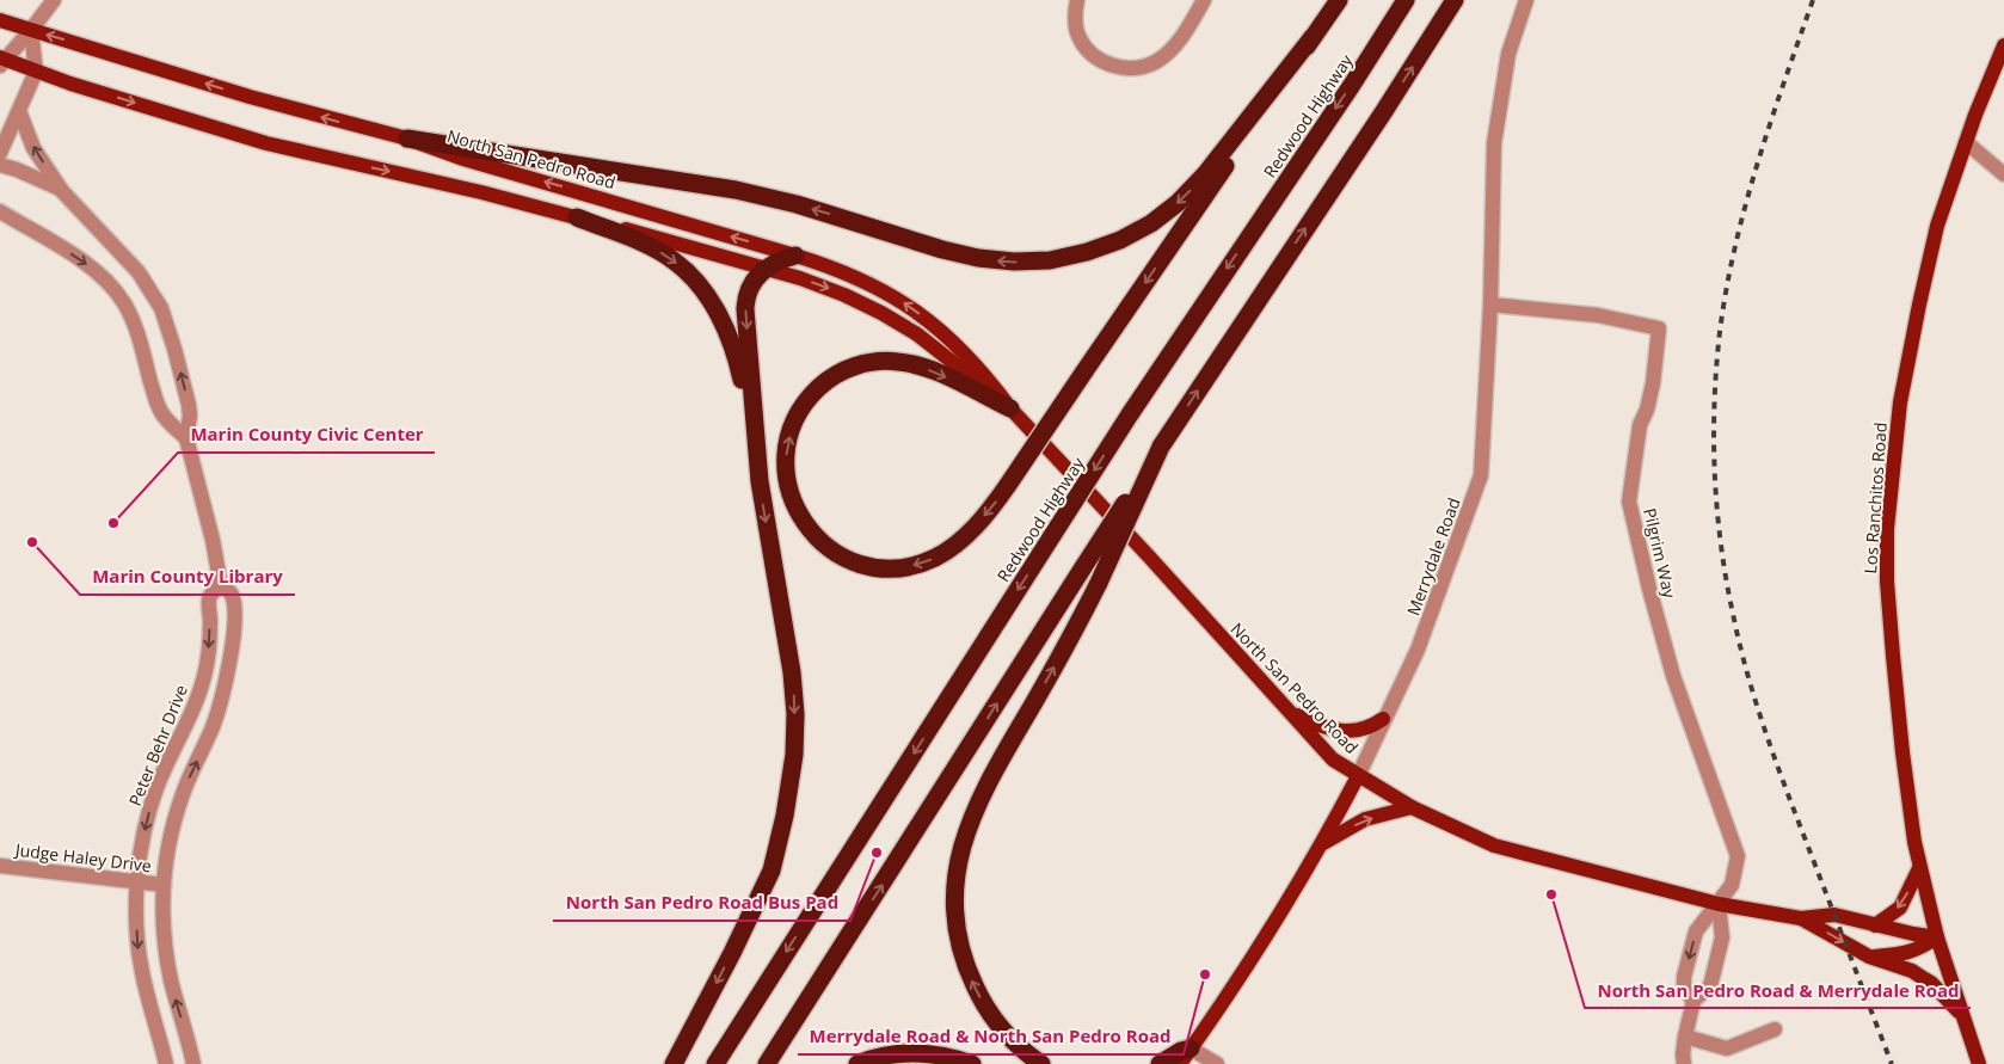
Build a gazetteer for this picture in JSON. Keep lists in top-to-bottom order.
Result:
{
  "streets": {
    "highway": ["Redwood Highway"],
    "main road": ["North San Pedro Road", "Los Ranchitos Road", "Merrydale Road"],
    "street": ["Pilgrim Way", "Peter Behr Drive", "Judge Haley Drive"]
  },
  "crossings": [
    ["North San Pedro Road", "Los Ranchitos Road"],
    ["North San Pedro Road", "Pilgrim Way"],
    ["North San Pedro Road", "Merrydale Road"],
    ["Pilgrim Way", "Merrydale Road"],
    ["Peter Behr Drive", "Judge Haley Drive"]
  ],
  "places": [
    "Marin County Civic Center",
    "Marin County Library",
    "North San Pedro Road Bus Pad",
    "North San Pedro Road & Merrydale Road",
    "Merrydale Road & North San Pedro Road"
  ]
}
